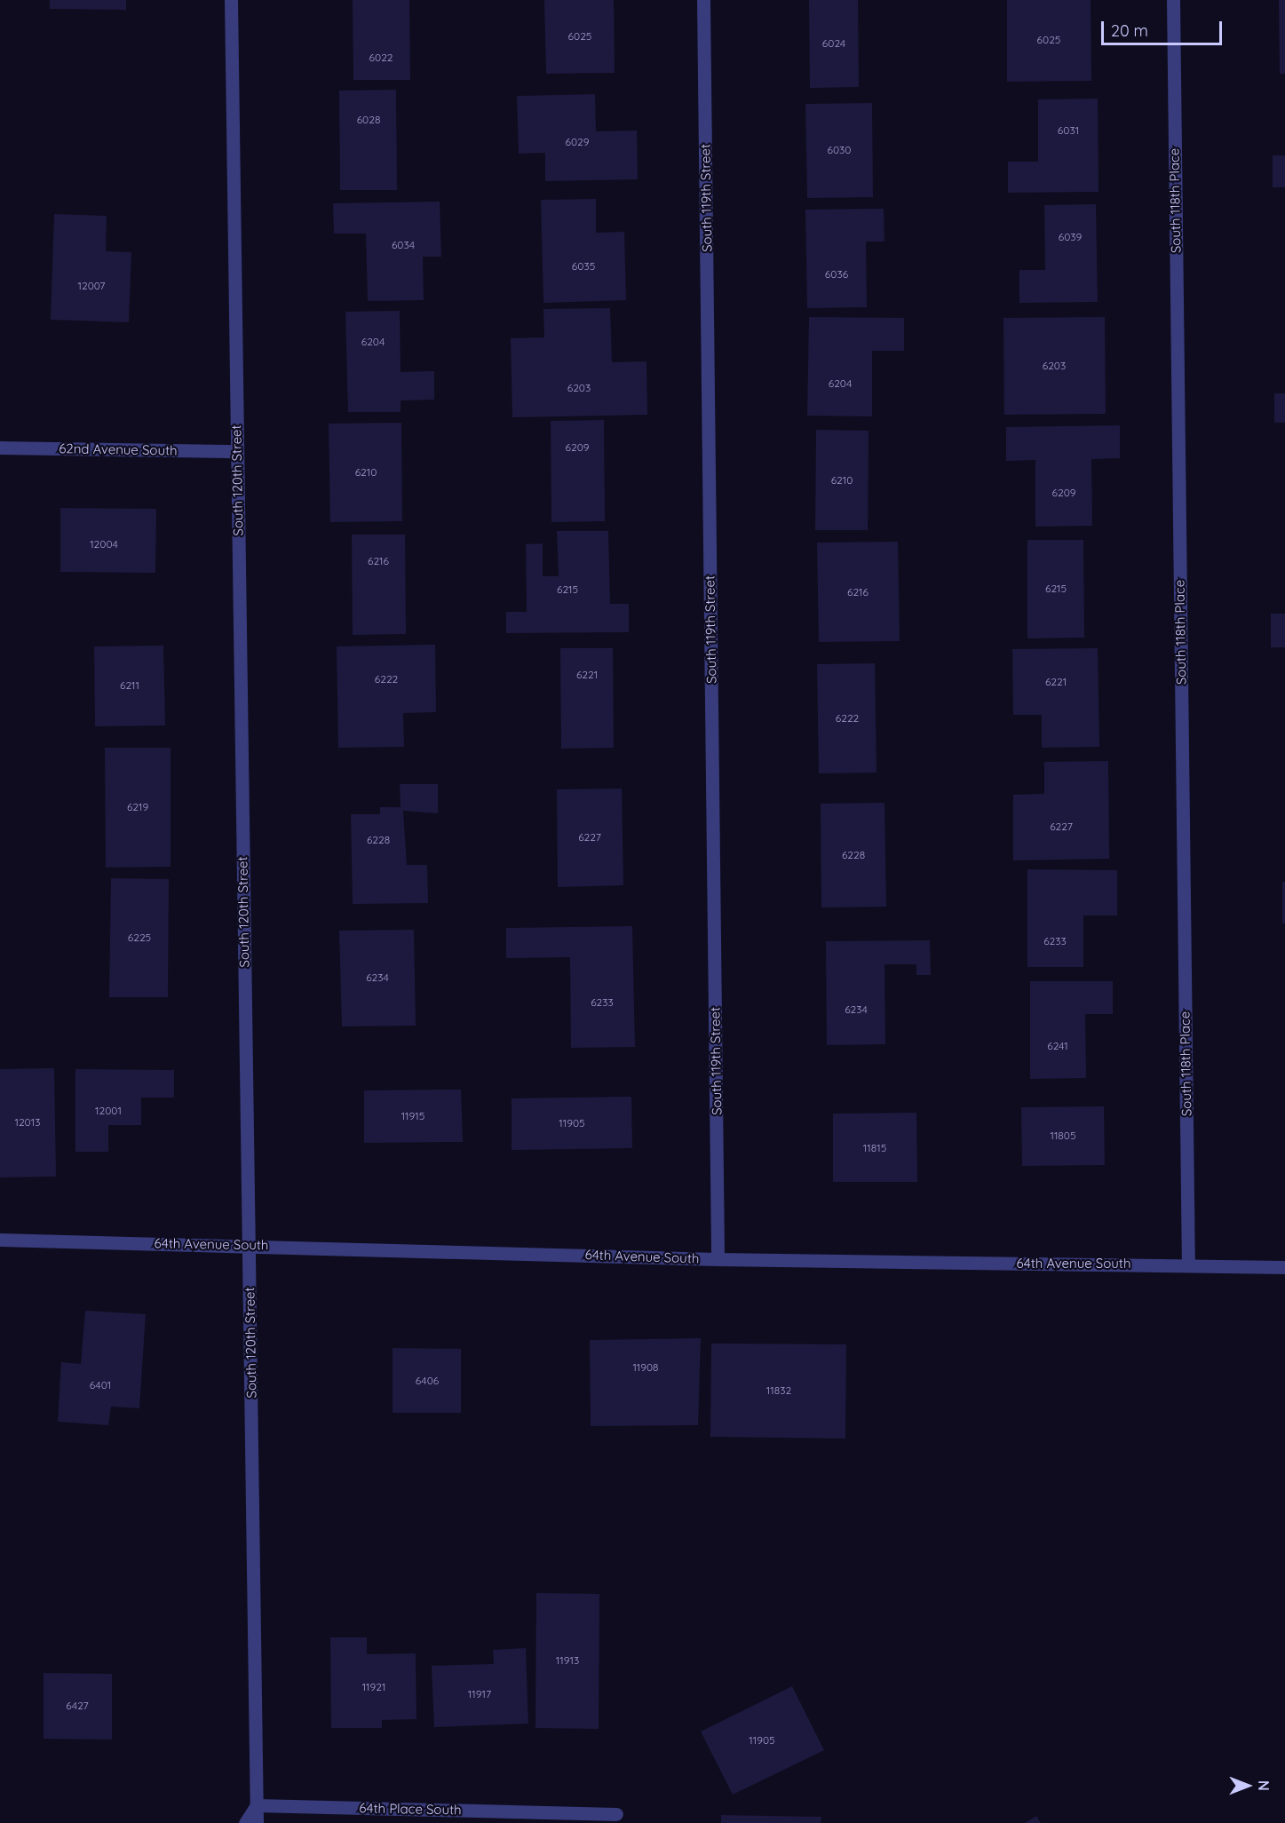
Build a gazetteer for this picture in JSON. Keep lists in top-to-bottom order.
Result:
{
  "streets": {
    "street": [
      "South 119th Street",
      "South 118th Place",
      "62nd Avenue South",
      "South 120th Street",
      "64th Avenue South",
      "64th Place South"
    ]
  },
  "crossings": [
    ["South 119th Street", "64th Avenue South"],
    ["South 118th Place", "64th Avenue South"],
    ["62nd Avenue South", "South 120th Street"],
    ["South 120th Street", "64th Avenue South"],
    ["South 120th Street", "64th Place South"]
  ],
  "house_numbers": [
    "6025",
    "6025",
    "6024",
    "6022",
    "6028",
    "6031",
    "6029",
    "6030",
    "6039",
    "6034",
    "6035",
    "6036",
    "12007",
    "6204",
    "6203",
    "6204",
    "6203",
    "6209",
    "6210",
    "6210",
    "6209",
    "12004",
    "6216",
    "6215",
    "6215",
    "6216",
    "6221",
    "6222",
    "6221",
    "6211",
    "6222",
    "6219",
    "6227",
    "6227",
    "6228",
    "6228",
    "6225",
    "6233",
    "6234",
    "6233",
    "6234",
    "6241",
    "12001",
    "11915",
    "12013",
    "11905",
    "11805",
    "11815",
    "11908",
    "6406",
    "6401",
    "11832",
    "11913",
    "11921",
    "11917",
    "6427",
    "11905"
  ],
  "scale_bar": "20 m",
  "north": "right"
}
